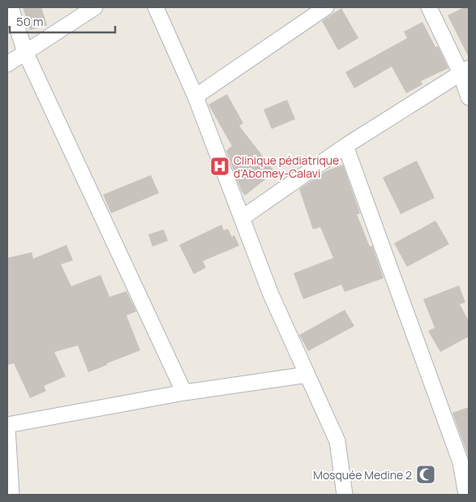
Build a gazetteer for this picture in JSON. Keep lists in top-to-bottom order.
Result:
{
  "places": {
    "hospital": ["Clinique pédiatrique d’Abomey-Calavi"],
    "mosque": ["Mosquée Medine 2"]
  },
  "scale_bar": "50 m"
}
